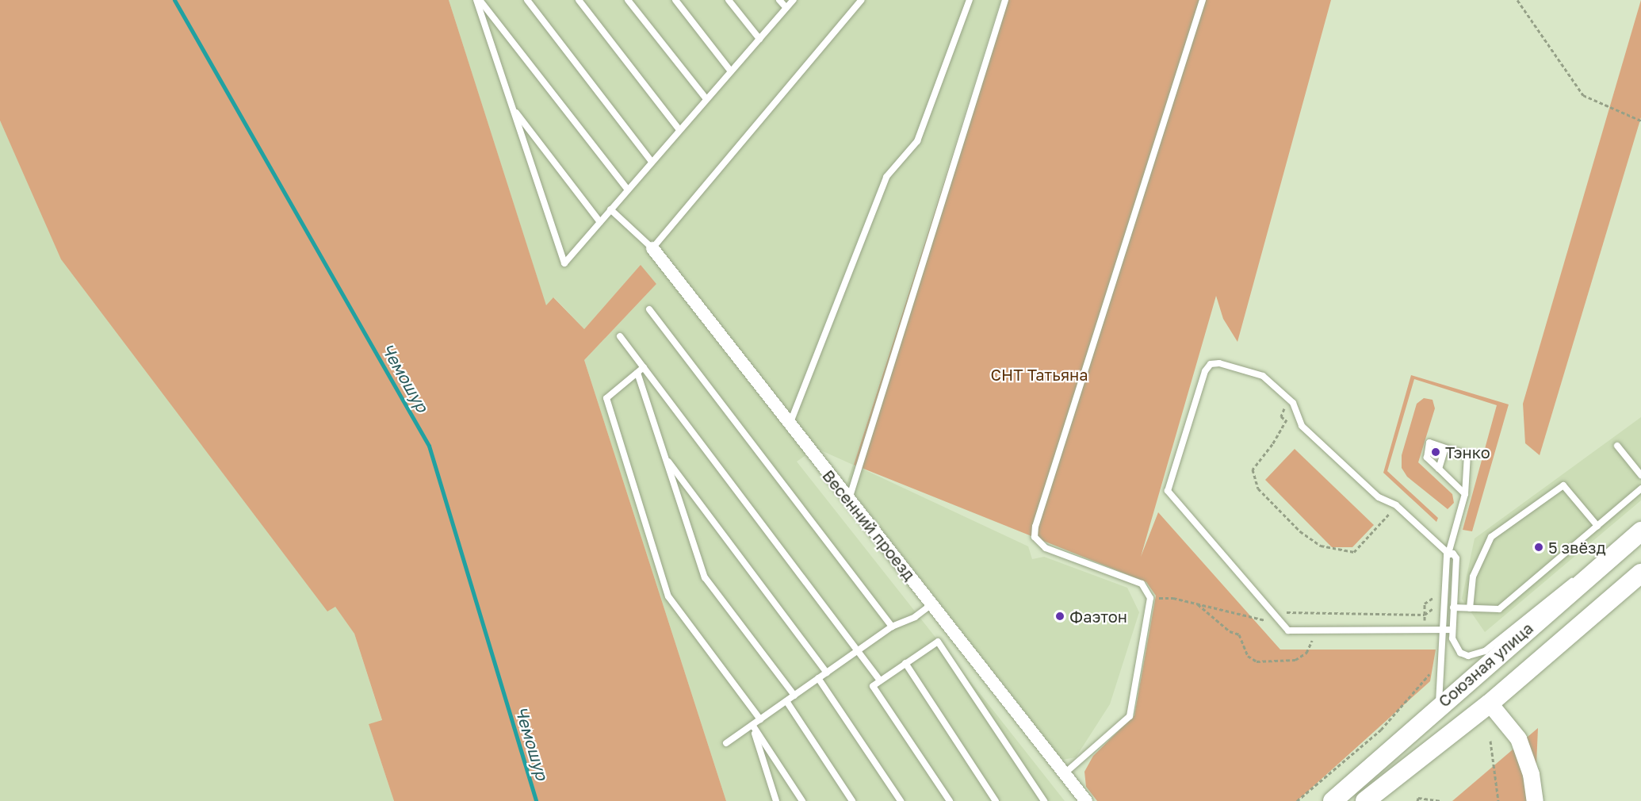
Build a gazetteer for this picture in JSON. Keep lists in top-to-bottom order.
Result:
{
  "streets": {
    "main road": ["Союзная улица"],
    "street": ["Весенний проезд"]
  },
  "water": ["Чемошур"],
  "parks": ["СНТ Татьяна"],
  "places": ["Тэнко", "5 звёзд", "Фаэтон"]
}
